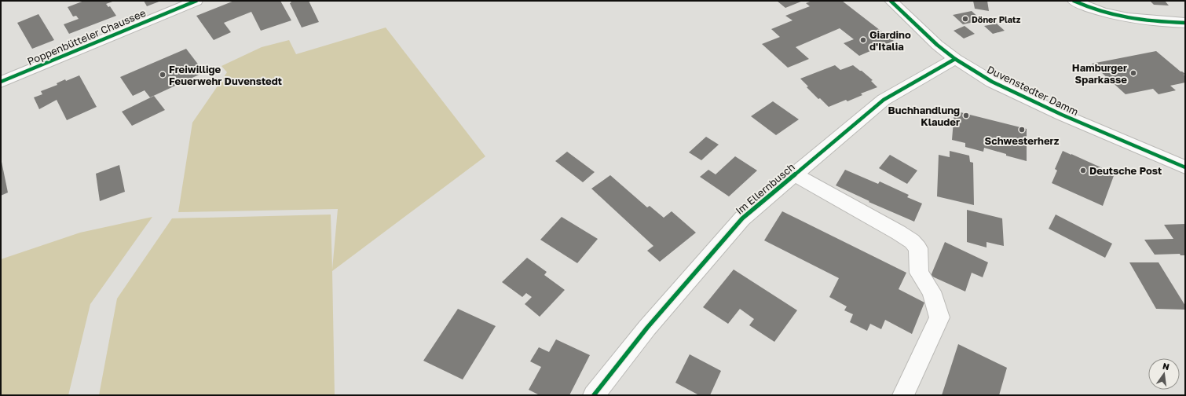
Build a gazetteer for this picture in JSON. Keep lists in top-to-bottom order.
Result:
{
  "streets": {
    "street": ["Poppenbütteler Chaussee", "Duvenstedter Damm", "Im Ellernbusch"]
  },
  "crossings": [
    ["Duvenstedter Damm", "Im Ellernbusch"]
  ],
  "places": [
    "Döner Platz",
    "Giardino d'Italia",
    "Hamburger Sparkasse",
    "Freiwillige Feuerwehr Duvenstedt",
    "Buchhandlung Klauder",
    "Schwesterherz",
    "Deutsche Post"
  ],
  "north": "top"
}
